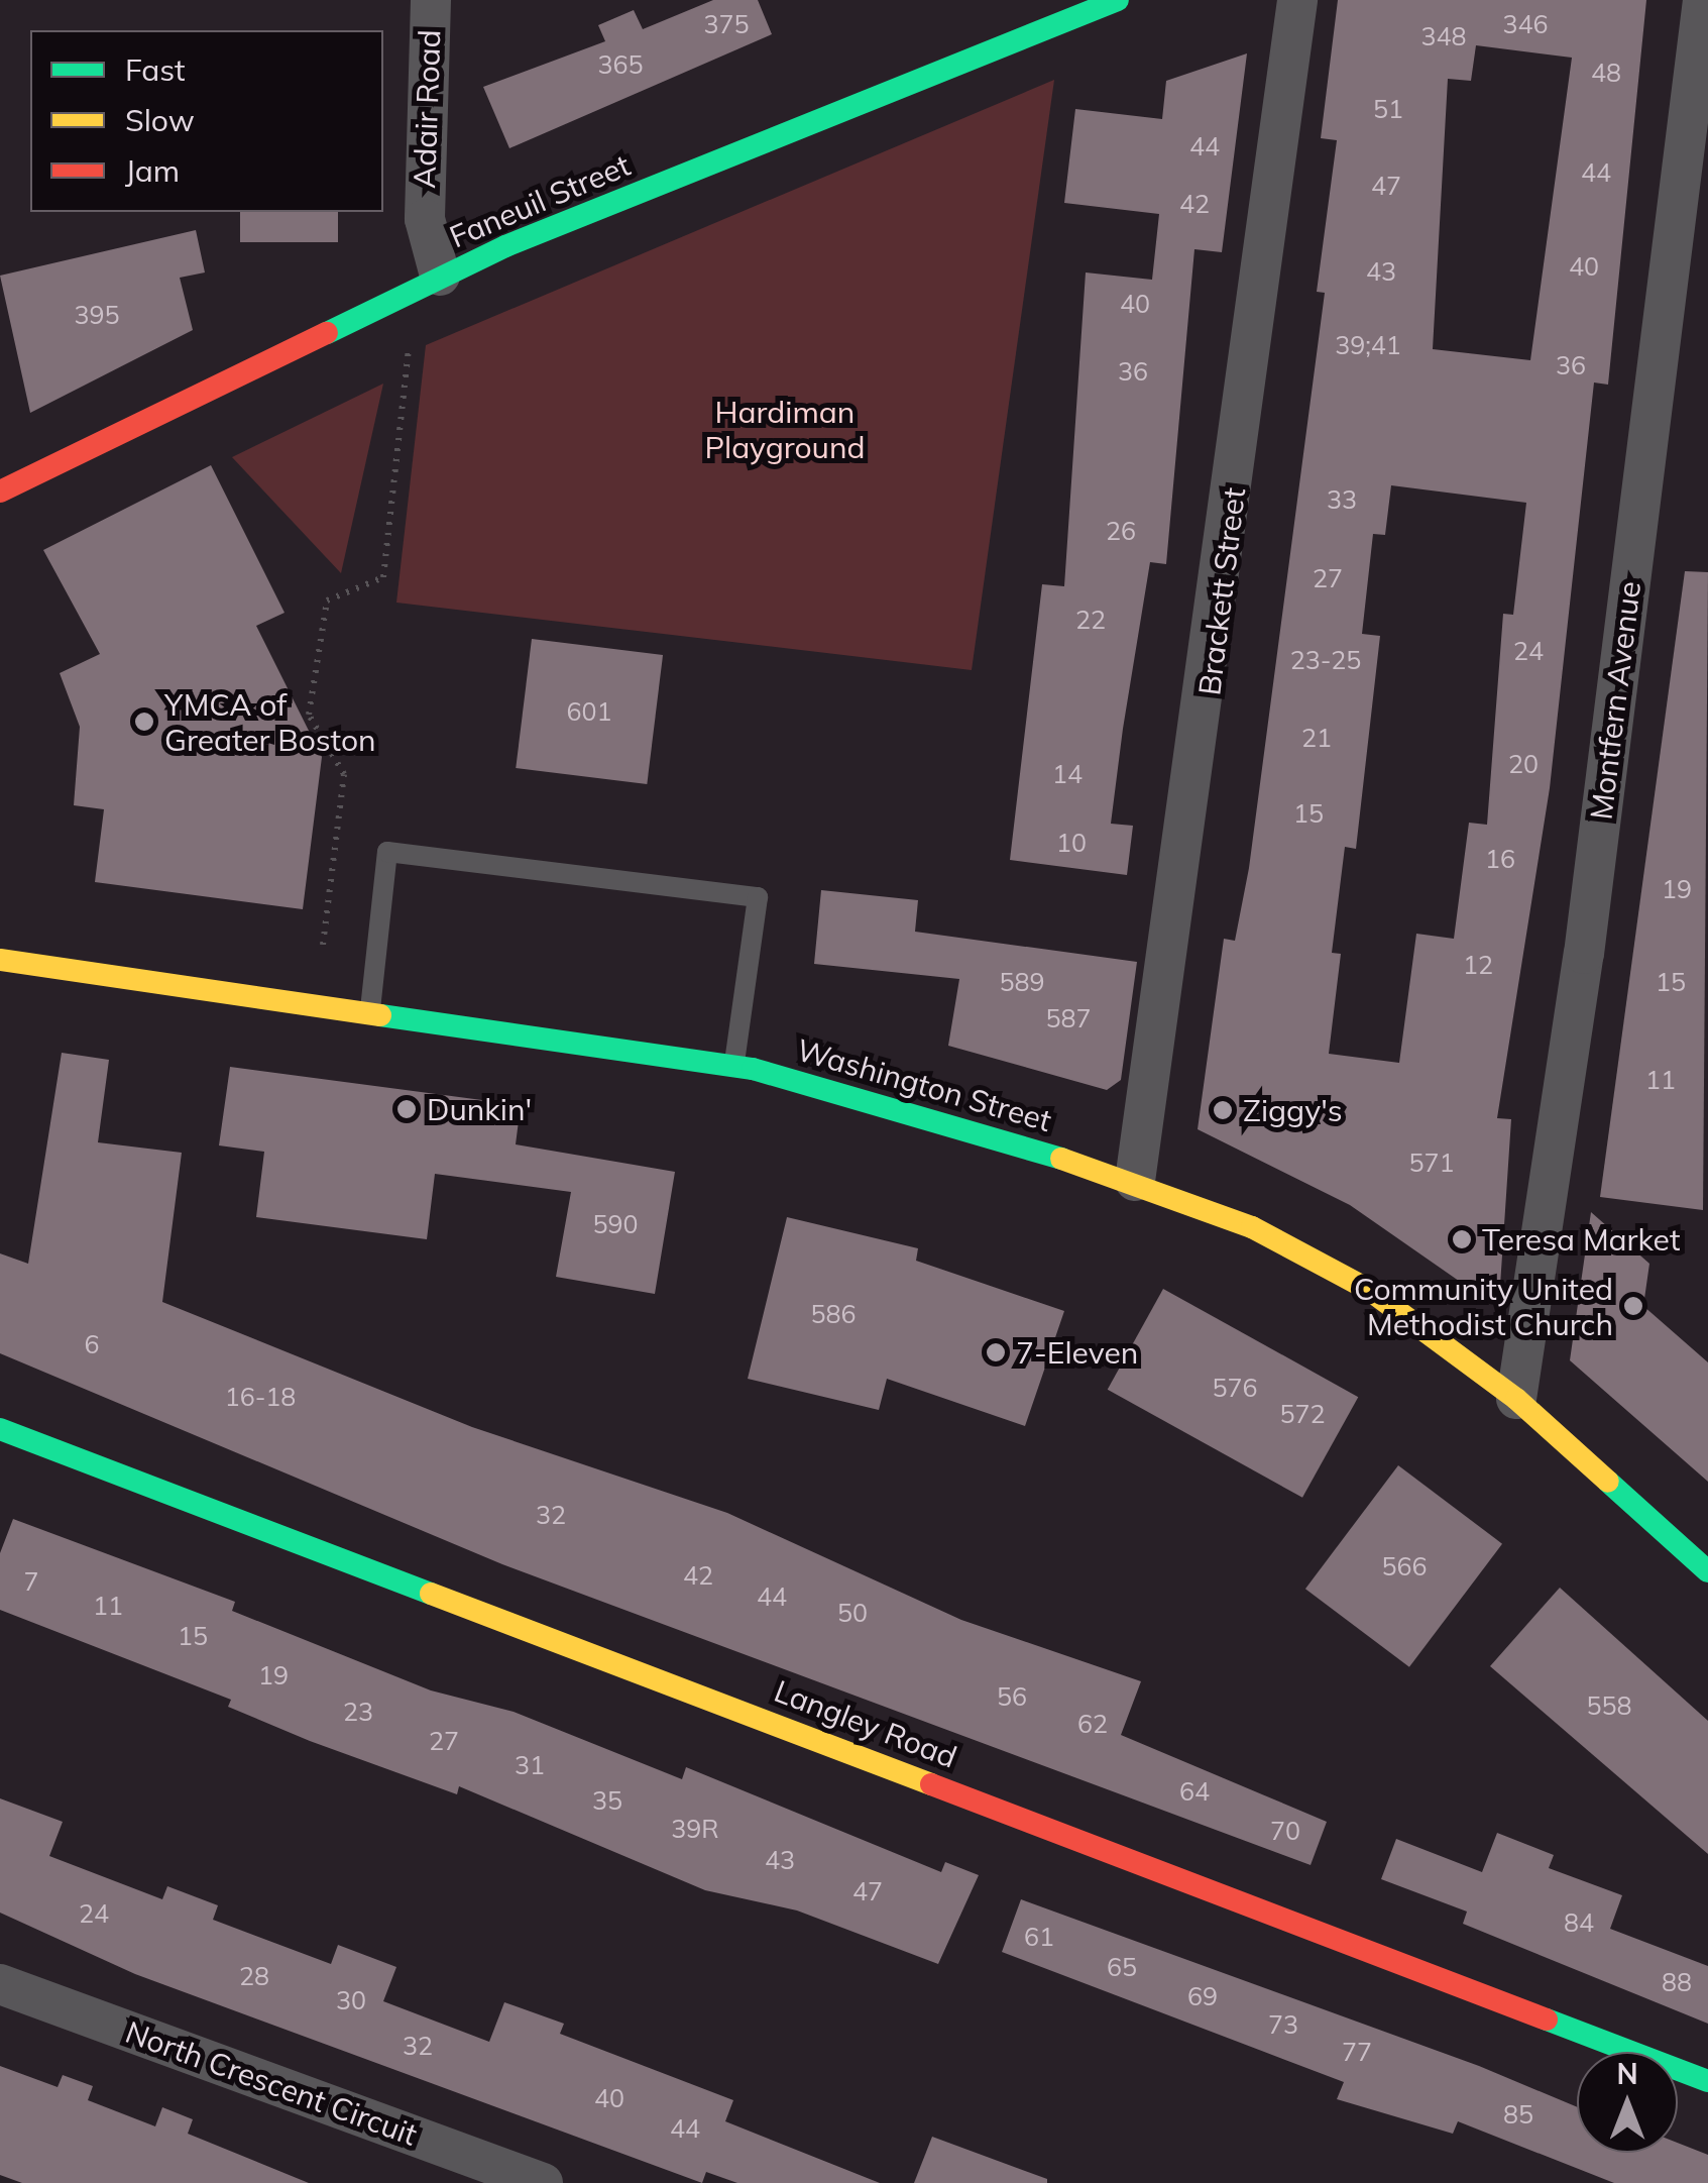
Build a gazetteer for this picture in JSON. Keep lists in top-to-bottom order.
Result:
{
  "streets": {
    "street": [
      "Adair Road",
      "Faneuil Street",
      "Brackett Street",
      "Montfern Avenue",
      "Washington Street",
      "Langley Road",
      "North Crescent Circuit"
    ]
  },
  "crossings": [
    ["Adair Road", "Faneuil Street"],
    ["Brackett Street", "Washington Street"],
    ["Montfern Avenue", "Washington Street"]
  ],
  "parks": ["Hardiman Playground"],
  "places": [
    "YMCA of Greater Boston",
    "Dunkin'",
    "Ziggy's",
    "Teresa Market",
    "Community United Methodist Church",
    "7-Eleven"
  ],
  "house_numbers": [
    "375",
    "346",
    "348",
    "365",
    "48",
    "51",
    "44",
    "44",
    "47",
    "42",
    "40",
    "43",
    "40",
    "395",
    "39;41",
    "36",
    "36",
    "33",
    "26",
    "27",
    "22",
    "24",
    "23-25",
    "601",
    "21",
    "20",
    "14",
    "15",
    "10",
    "16",
    "19",
    "12",
    "589",
    "15",
    "587",
    "11",
    "571",
    "590",
    "586",
    "6",
    "576",
    "16-18",
    "572",
    "32",
    "566",
    "42",
    "7",
    "44",
    "11",
    "50",
    "15",
    "19",
    "56",
    "558",
    "23",
    "62",
    "27",
    "31",
    "64",
    "35",
    "39R",
    "70",
    "43",
    "47",
    "24",
    "84",
    "61",
    "65",
    "28",
    "88",
    "69",
    "30",
    "73",
    "32",
    "77",
    "40",
    "85",
    "44"
  ],
  "legend": ["Fast", "Slow", "Jam"],
  "north": "top"
}
